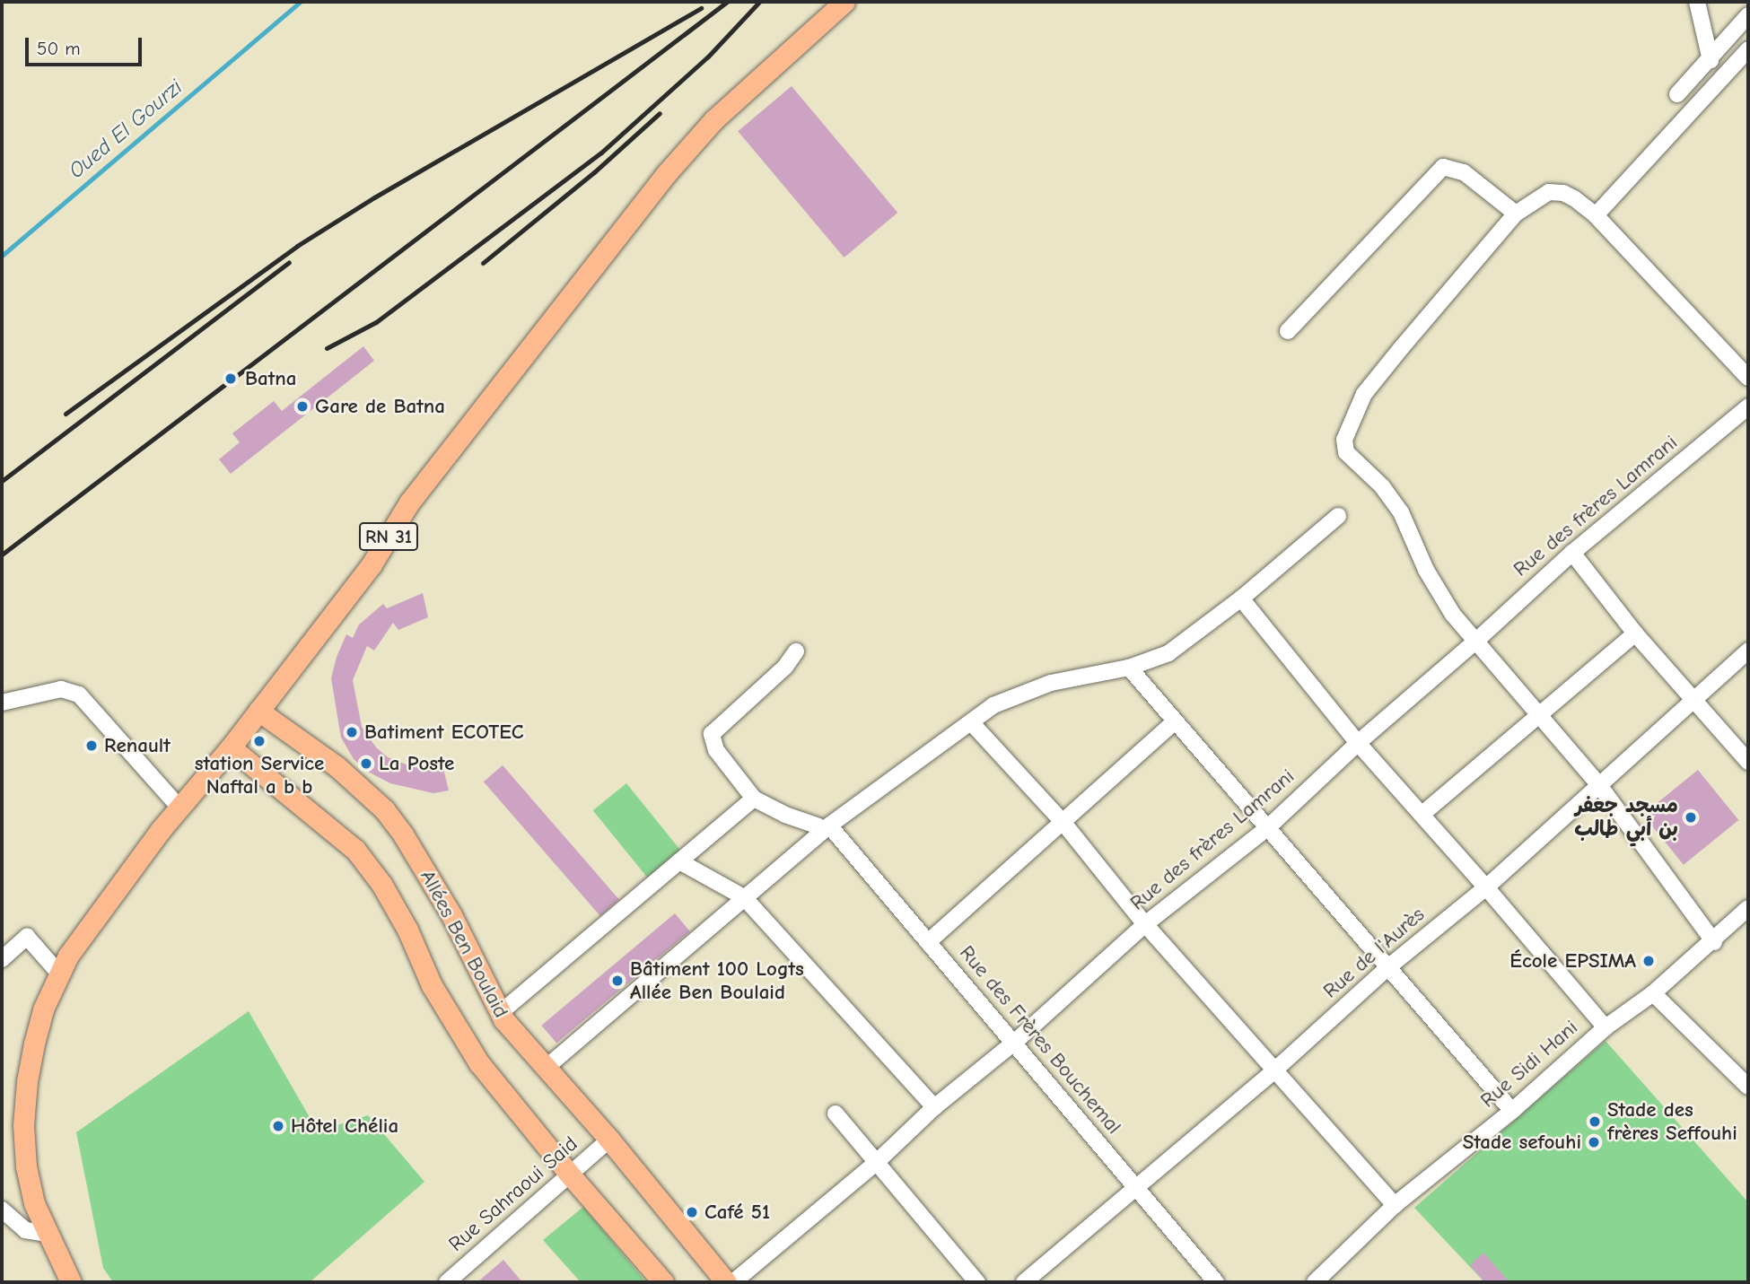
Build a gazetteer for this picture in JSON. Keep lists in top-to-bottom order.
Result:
{
  "streets": {
    "main road": ["RN 31", "Allées Ben Boulaid"],
    "street": [
      "Rue des frères Lamrani",
      "Rue de l'Aurès",
      "Rue des Frères Bouchemal",
      "Rue Sidi Hani",
      "Rue Sahraoui Said"
    ]
  },
  "crossings": [
    ["Rue des frères Lamrani", "Rue des Frères Bouchemal"],
    ["RN 31", "Allées Ben Boulaid"],
    ["Allées Ben Boulaid", "Rue Sahraoui Said"],
    ["Rue de l'Aurès", "Rue des Frères Bouchemal"]
  ],
  "water": ["Oued El Gourzi"],
  "places": [
    "Batna",
    "Gare de Batna",
    "Batiment ECOTEC",
    "station Service Naftal a b b",
    "Renault",
    "La Poste",
    "مسجد جعفر بن أبي طالب",
    "École EPSIMA",
    "Bâtiment 100 Logts Allée Ben Boulaid",
    "Stade des frères Seffouhi",
    "Hôtel Chélia",
    "Stade sefouhi",
    "Café 51"
  ],
  "scale_bar": "50 m"
}
